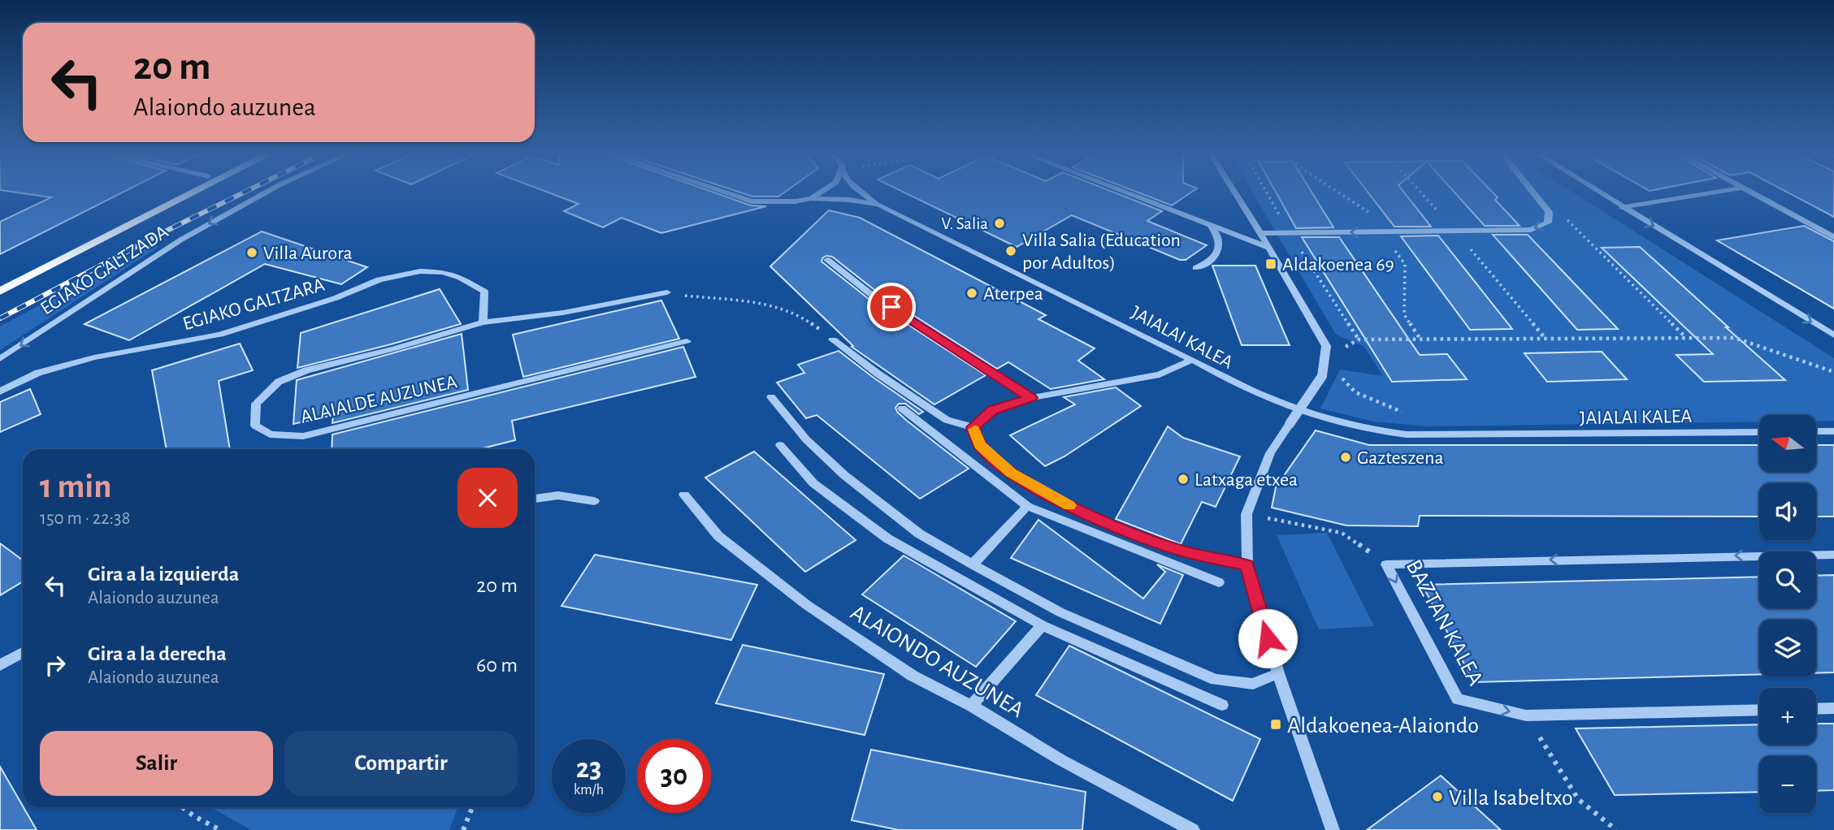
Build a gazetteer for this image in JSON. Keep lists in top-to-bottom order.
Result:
{
  "streets": {
    "street": [
      "EGIAKO GALTZADA",
      "EGIAKO GALTZARA",
      "JAIALAI KALEA",
      "ALAIALDE AUZUNEA",
      "BAZTAN KALEA",
      "ALAIONDO AUZUNEA"
    ]
  },
  "crossings": [
    ["EGIAKO GALTZARA", "ALAIALDE AUZUNEA"]
  ],
  "one_way": ["EGIAKO GALTZADA"],
  "places": {
    "other": [
      "V. Salia",
      "Villa Salia (Education por Adultos)",
      "Villa Aurora",
      "Aterpea",
      "Gazteszena",
      "Latxaga etxea",
      "Villa Isabeltxo"
    ],
    "transit": ["Aldakoenea 69", "Aldakoenea-Alaiondo"]
  },
  "north": "left",
  "page": {
    "turn": ["20 m", "Alaiondo auzunea"],
    "map_buttons": ["+", "−"],
    "heading": ["1 min", "150 m · 22:38"],
    "list": [
      {
        "name": "Gira a la izquierda",
        "note": "Alaiondo auzunea",
        "value": "20 m"
      },
      {
        "name": "Gira a la derecha",
        "note": "Alaiondo auzunea",
        "value": "60 m"
      }
    ],
    "buttons": ["Salir", "Compartir"],
    "speed": "23 km/h",
    "limit": "30"
  }
}
